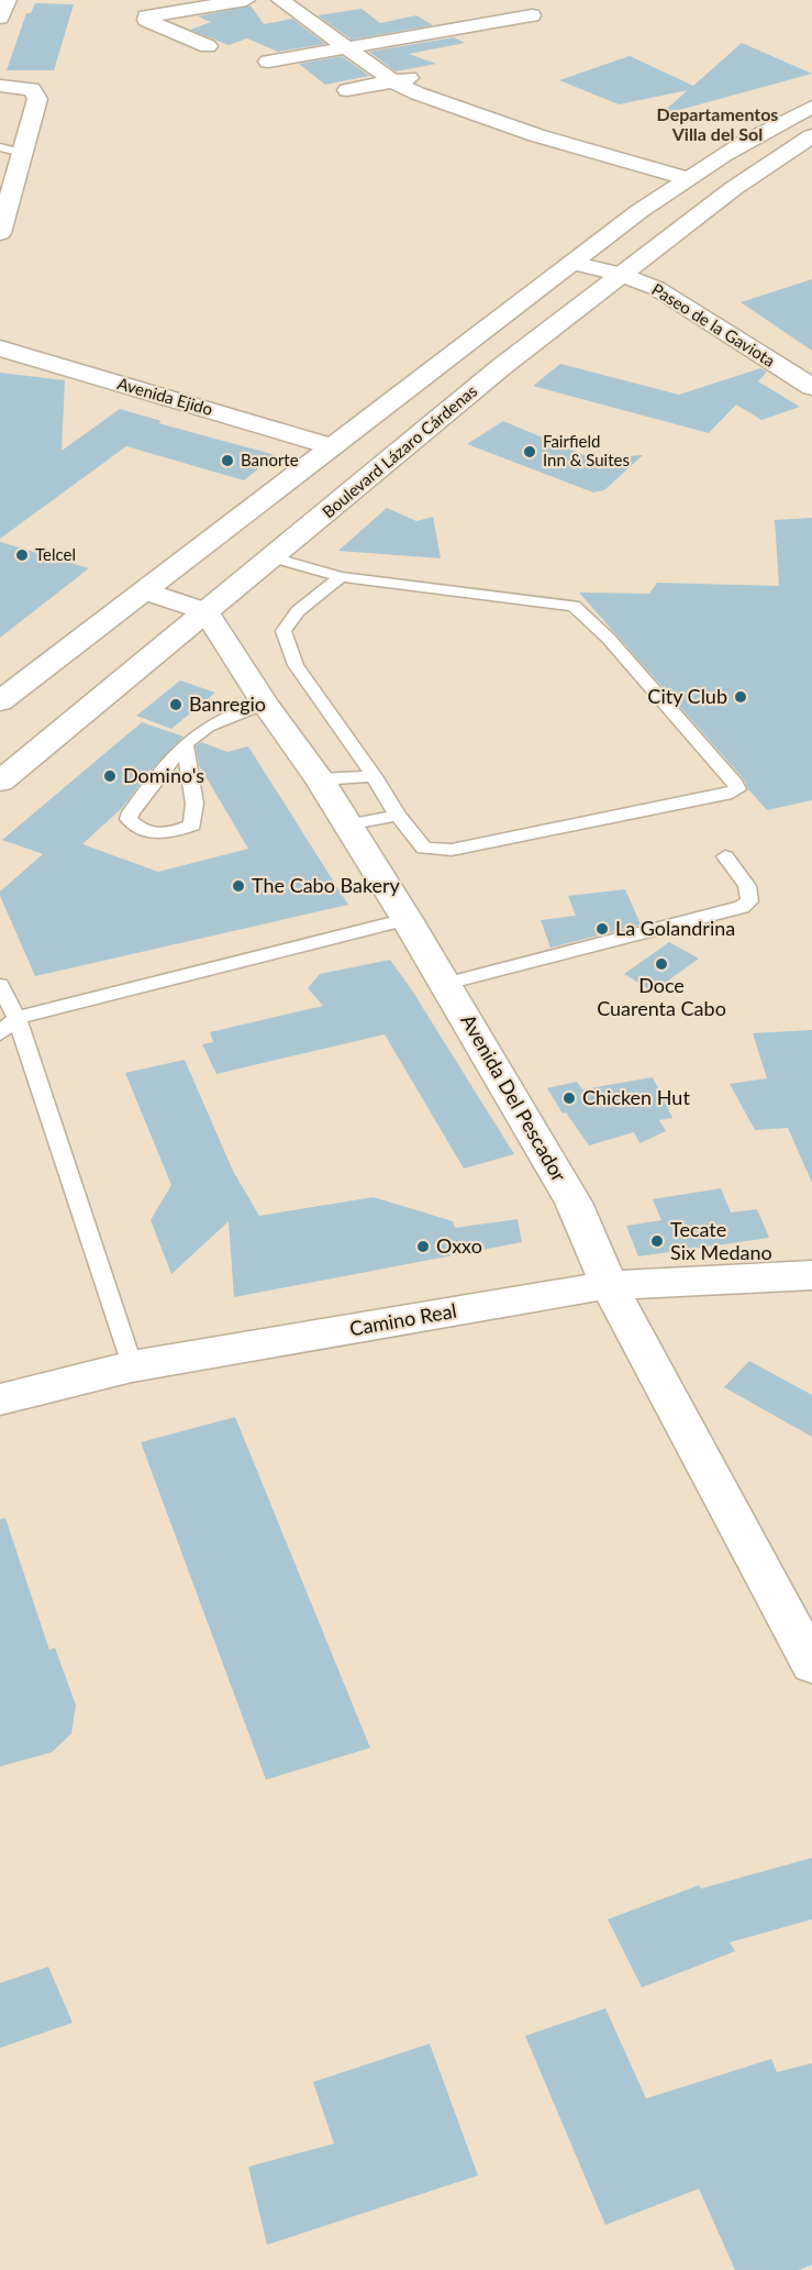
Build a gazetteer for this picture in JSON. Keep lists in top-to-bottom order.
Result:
{
  "streets": {
    "street": [
      "Paseo de la Gaviota",
      "Avenida Ejido",
      "Boulevard Lázaro Cárdenas",
      "Avenida Del Pescador",
      "Camino Real"
    ]
  },
  "crossings": [
    ["Paseo de la Gaviota", "Boulevard Lázaro Cárdenas"],
    ["Boulevard Lázaro Cárdenas", "Avenida Del Pescador"],
    ["Avenida Del Pescador", "Camino Real"]
  ],
  "districts": ["Departamentos Villa del Sol"],
  "places": [
    "Fairfield Inn & Suites",
    "Banorte",
    "Telcel",
    "City Club",
    "Banregio",
    "Domino's",
    "The Cabo Bakery",
    "La Golandrina",
    "Doce Cuarenta Cabo",
    "Chicken Hut",
    "Tecate Six Medano",
    "Oxxo"
  ]
}
